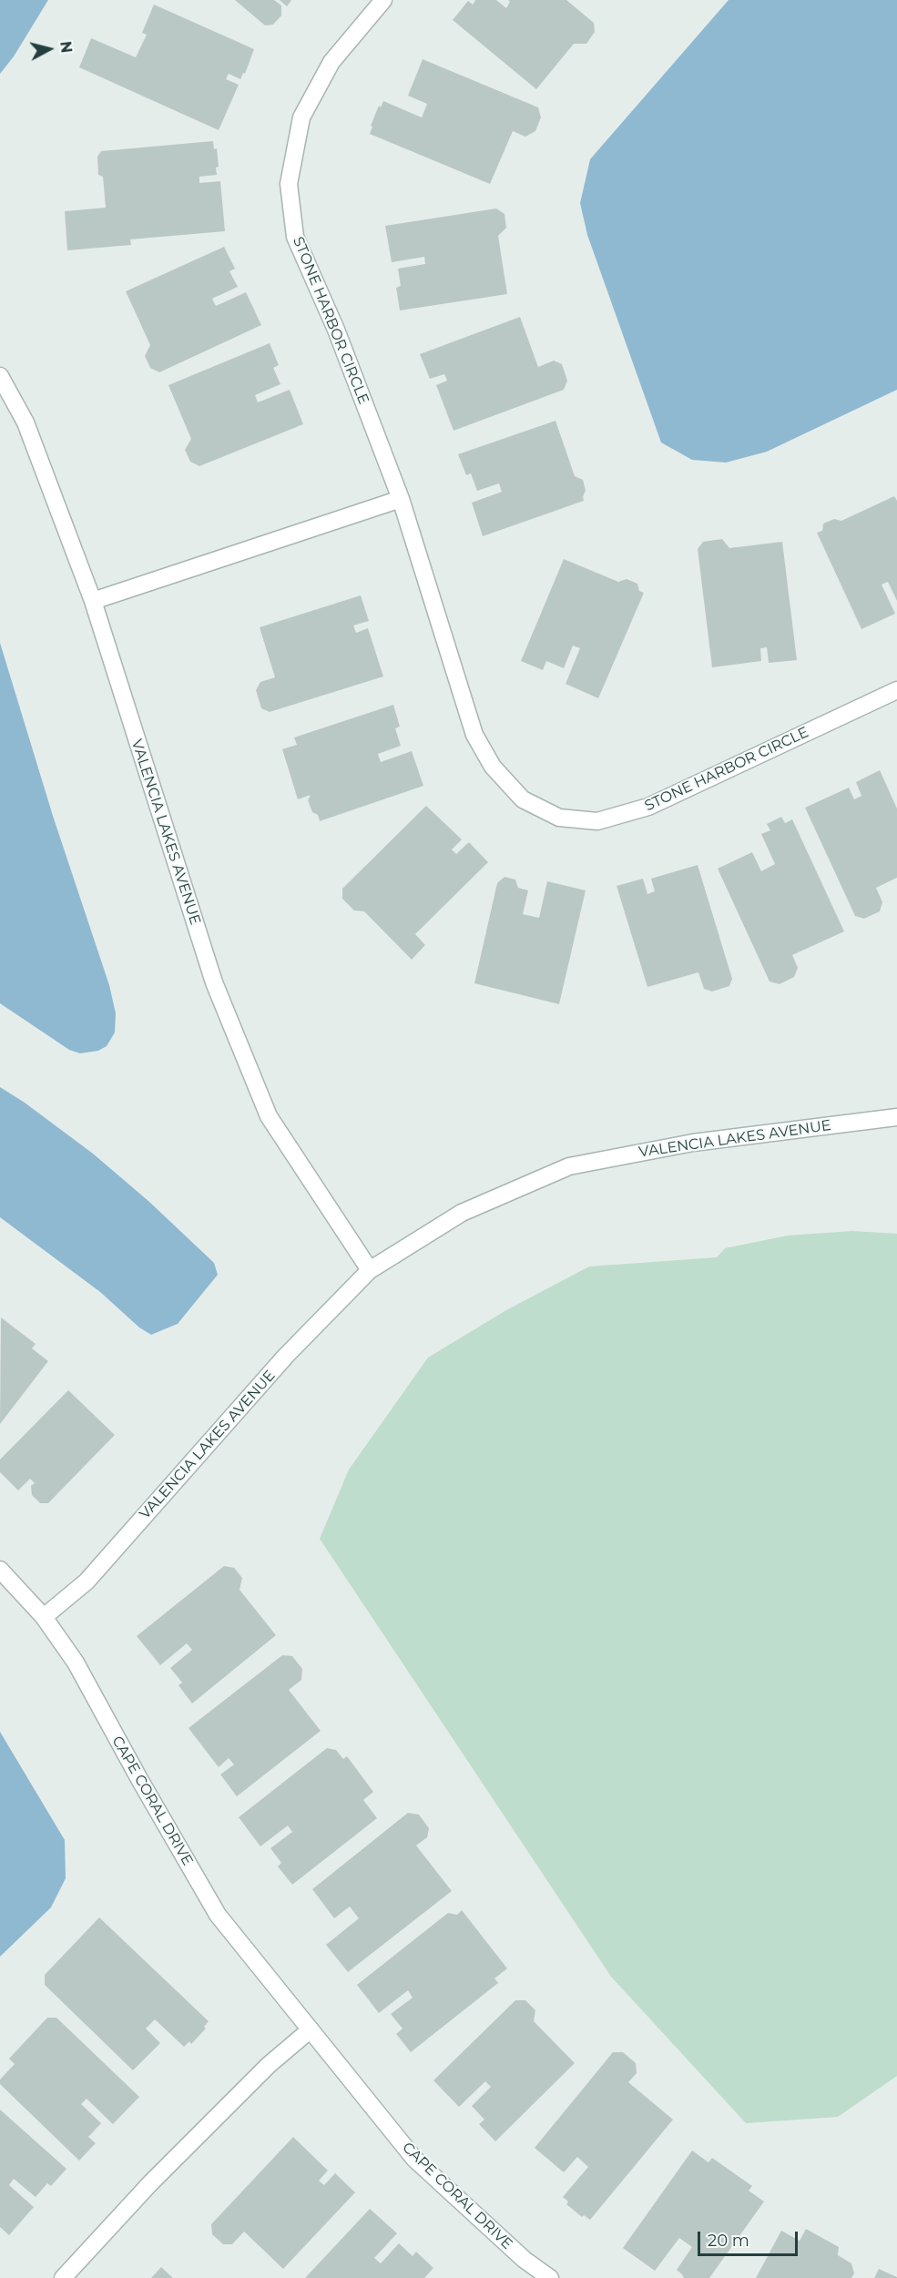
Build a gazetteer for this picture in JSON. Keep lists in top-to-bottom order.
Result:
{
  "streets": {
    "street": ["STONE HARBOR CIRCLE", "VALENCIA LAKES AVENUE", "CAPE CORAL DRIVE"]
  },
  "crossings": [
    ["VALENCIA LAKES AVENUE", "CAPE CORAL DRIVE"]
  ],
  "scale_bar": "20 m",
  "north": "right"
}
